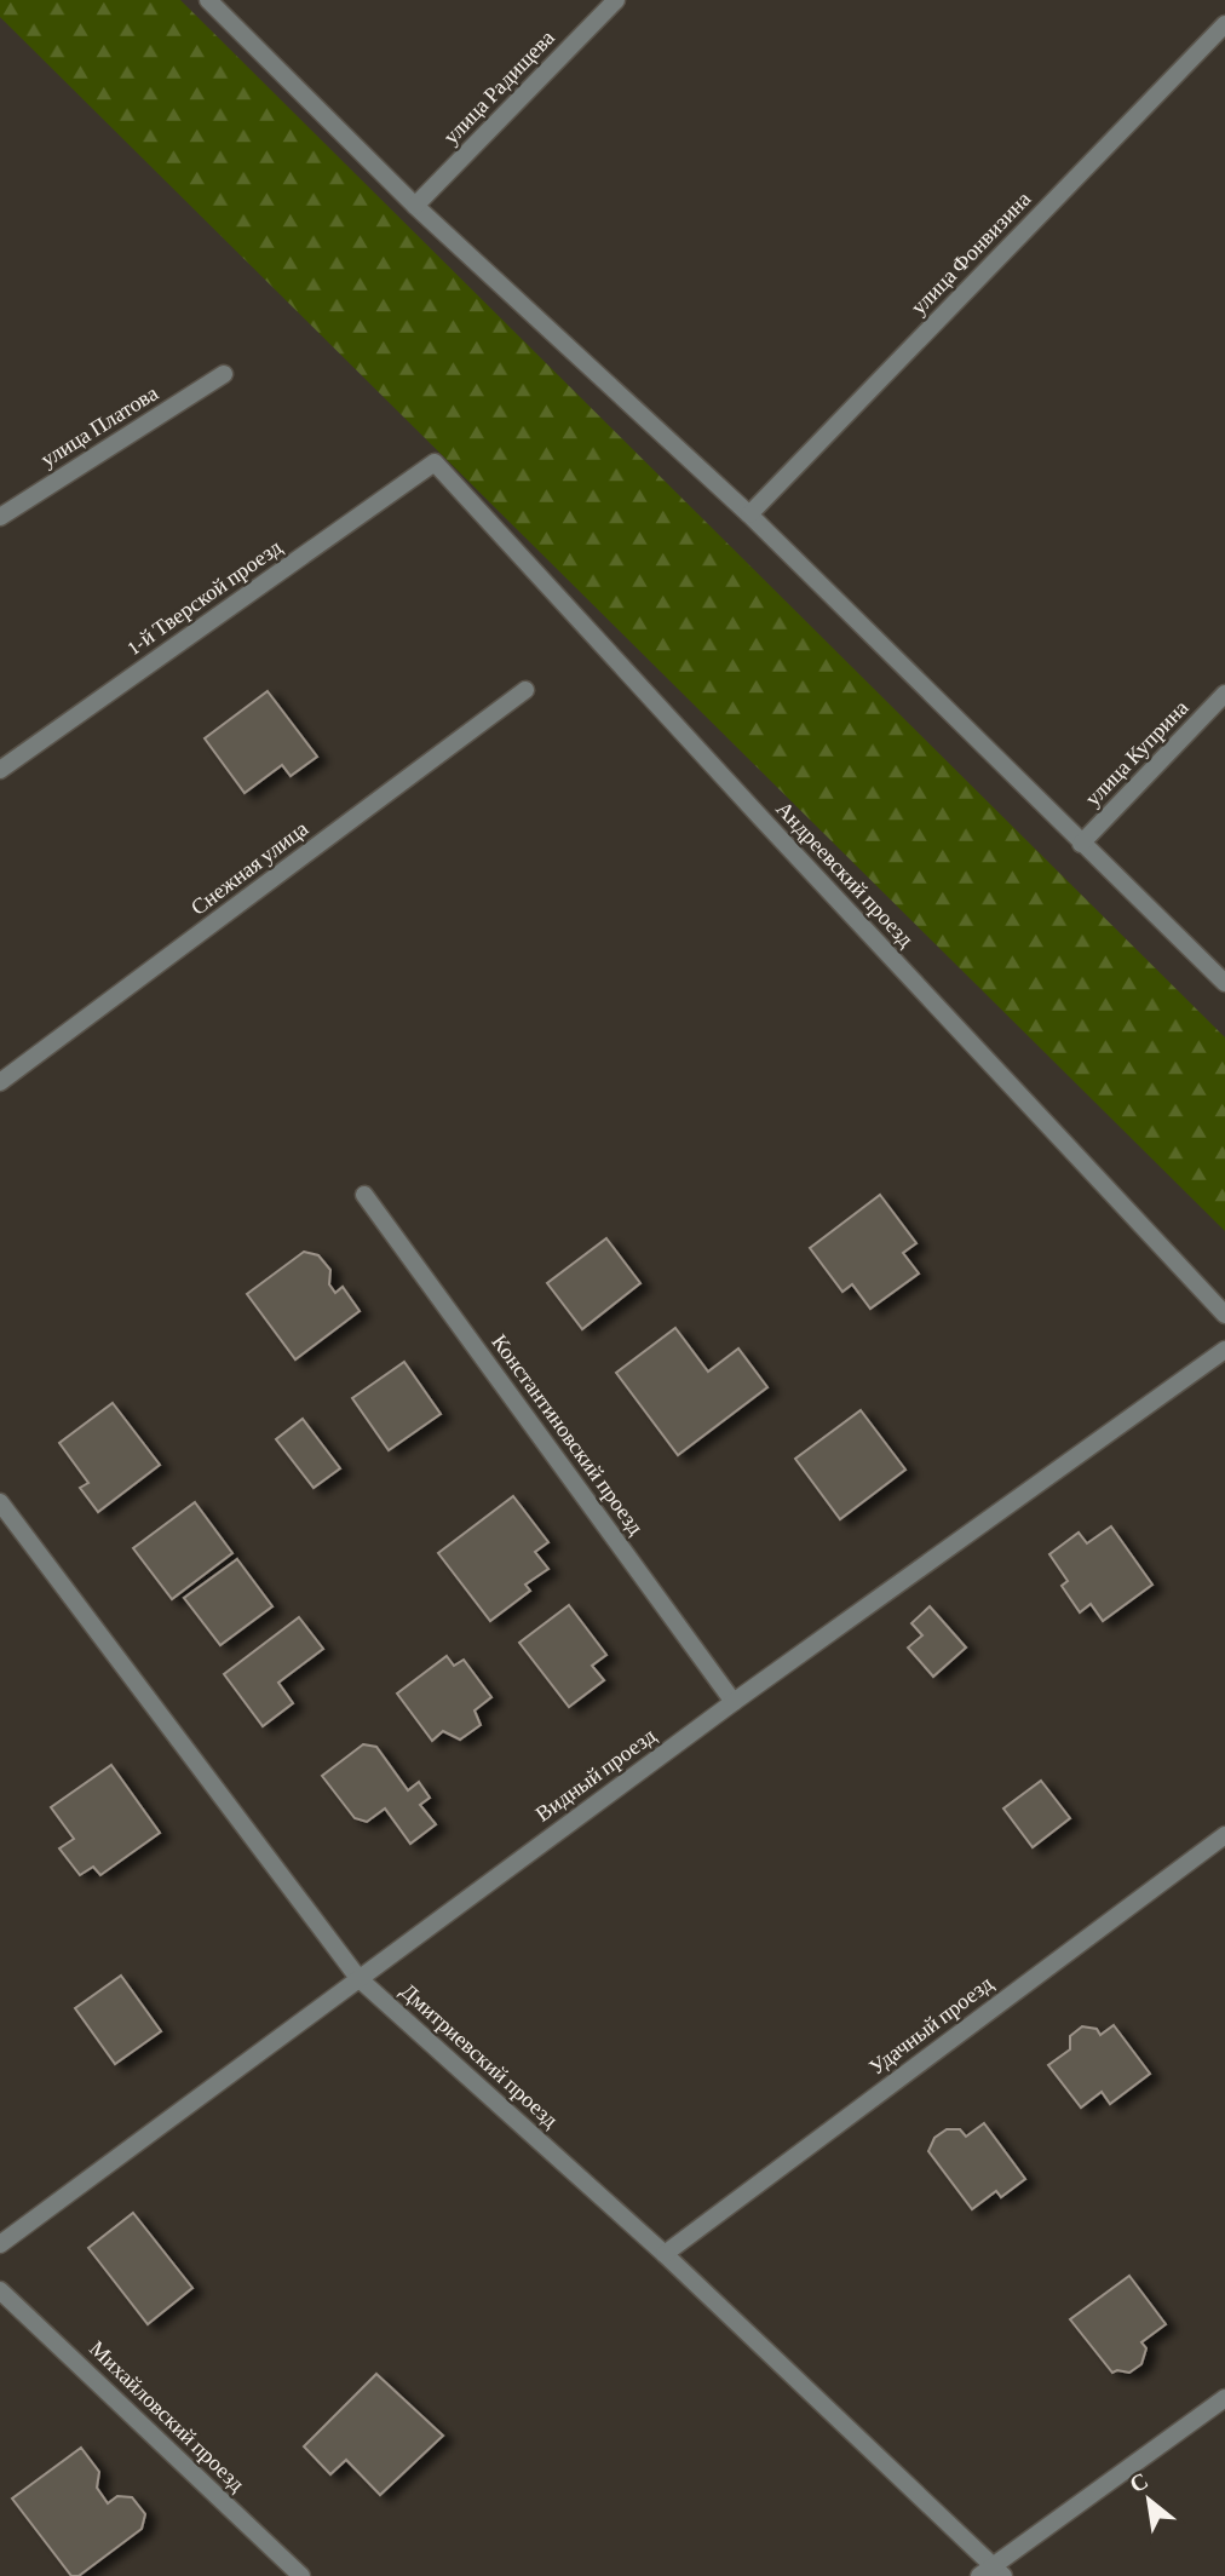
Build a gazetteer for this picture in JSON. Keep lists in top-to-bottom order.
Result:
{
  "streets": {
    "street": [
      "улица Радищева",
      "улица Фонвизина",
      "улица Платова",
      "1-й Тверской проезд",
      "улица Куприна",
      "Снежная улица",
      "Андреевский проезд",
      "Константиновский проезд",
      "Видный проезд",
      "Удачный проезд",
      "Дмитриевский проезд",
      "Михайловский проезд"
    ]
  },
  "crossings": [
    ["1-й Тверской проезд", "Андреевский проезд"],
    ["Константиновский проезд", "Видный проезд"],
    ["Видный проезд", "Дмитриевский проезд"],
    ["Удачный проезд", "Дмитриевский проезд"]
  ],
  "north": "top left"
}
